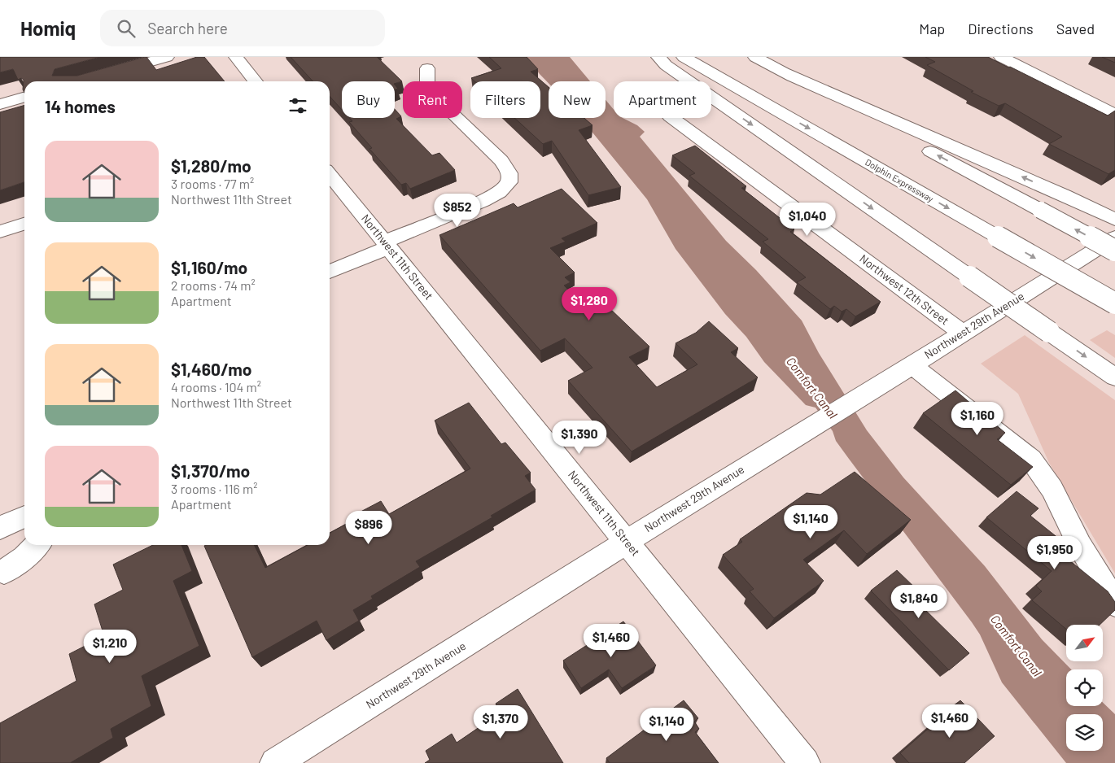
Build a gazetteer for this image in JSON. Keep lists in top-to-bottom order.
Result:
{
  "streets": {
    "main road": [
      "Dolphin Expressway",
      "Northwest 11th Street",
      "Northwest 12th Street",
      "Northwest 29th Avenue"
    ]
  },
  "crossings": [
    ["Northwest 11th Street", "Northwest 29th Avenue"],
    ["Northwest 12th Street", "Northwest 29th Avenue"]
  ],
  "water": ["Comfort Canal"],
  "north": "top right",
  "page": {
    "header": "Homiq",
    "search": "Search here",
    "nav": ["Map", "Directions", "Saved"],
    "chip": [
      "Buy",
      "Rent",
      "Filters",
      "New",
      "Apartment"
    ],
    "heading": "14 homes",
    "list": [
      {
        "name": "$1,280/mo",
        "note": "3 rooms · 77 m² · Northwest 11th Street"
      },
      {
        "name": "$1,160/mo",
        "note": "2 rooms · 74 m² · Apartment"
      },
      {
        "name": "$1,460/mo",
        "note": "4 rooms · 104 m² · Northwest 11th Street"
      },
      {
        "name": "$1,370/mo",
        "note": "3 rooms · 116 m² · Apartment"
      }
    ],
    "price": [
      "$852",
      "$1,040",
      "$1,280",
      "$1,160",
      "$1,390",
      "$1,140",
      "$896",
      "$1,950",
      "$1,840",
      "$1,460",
      "$1,210",
      "$1,460",
      "$1,370",
      "$1,140"
    ]
  }
}
